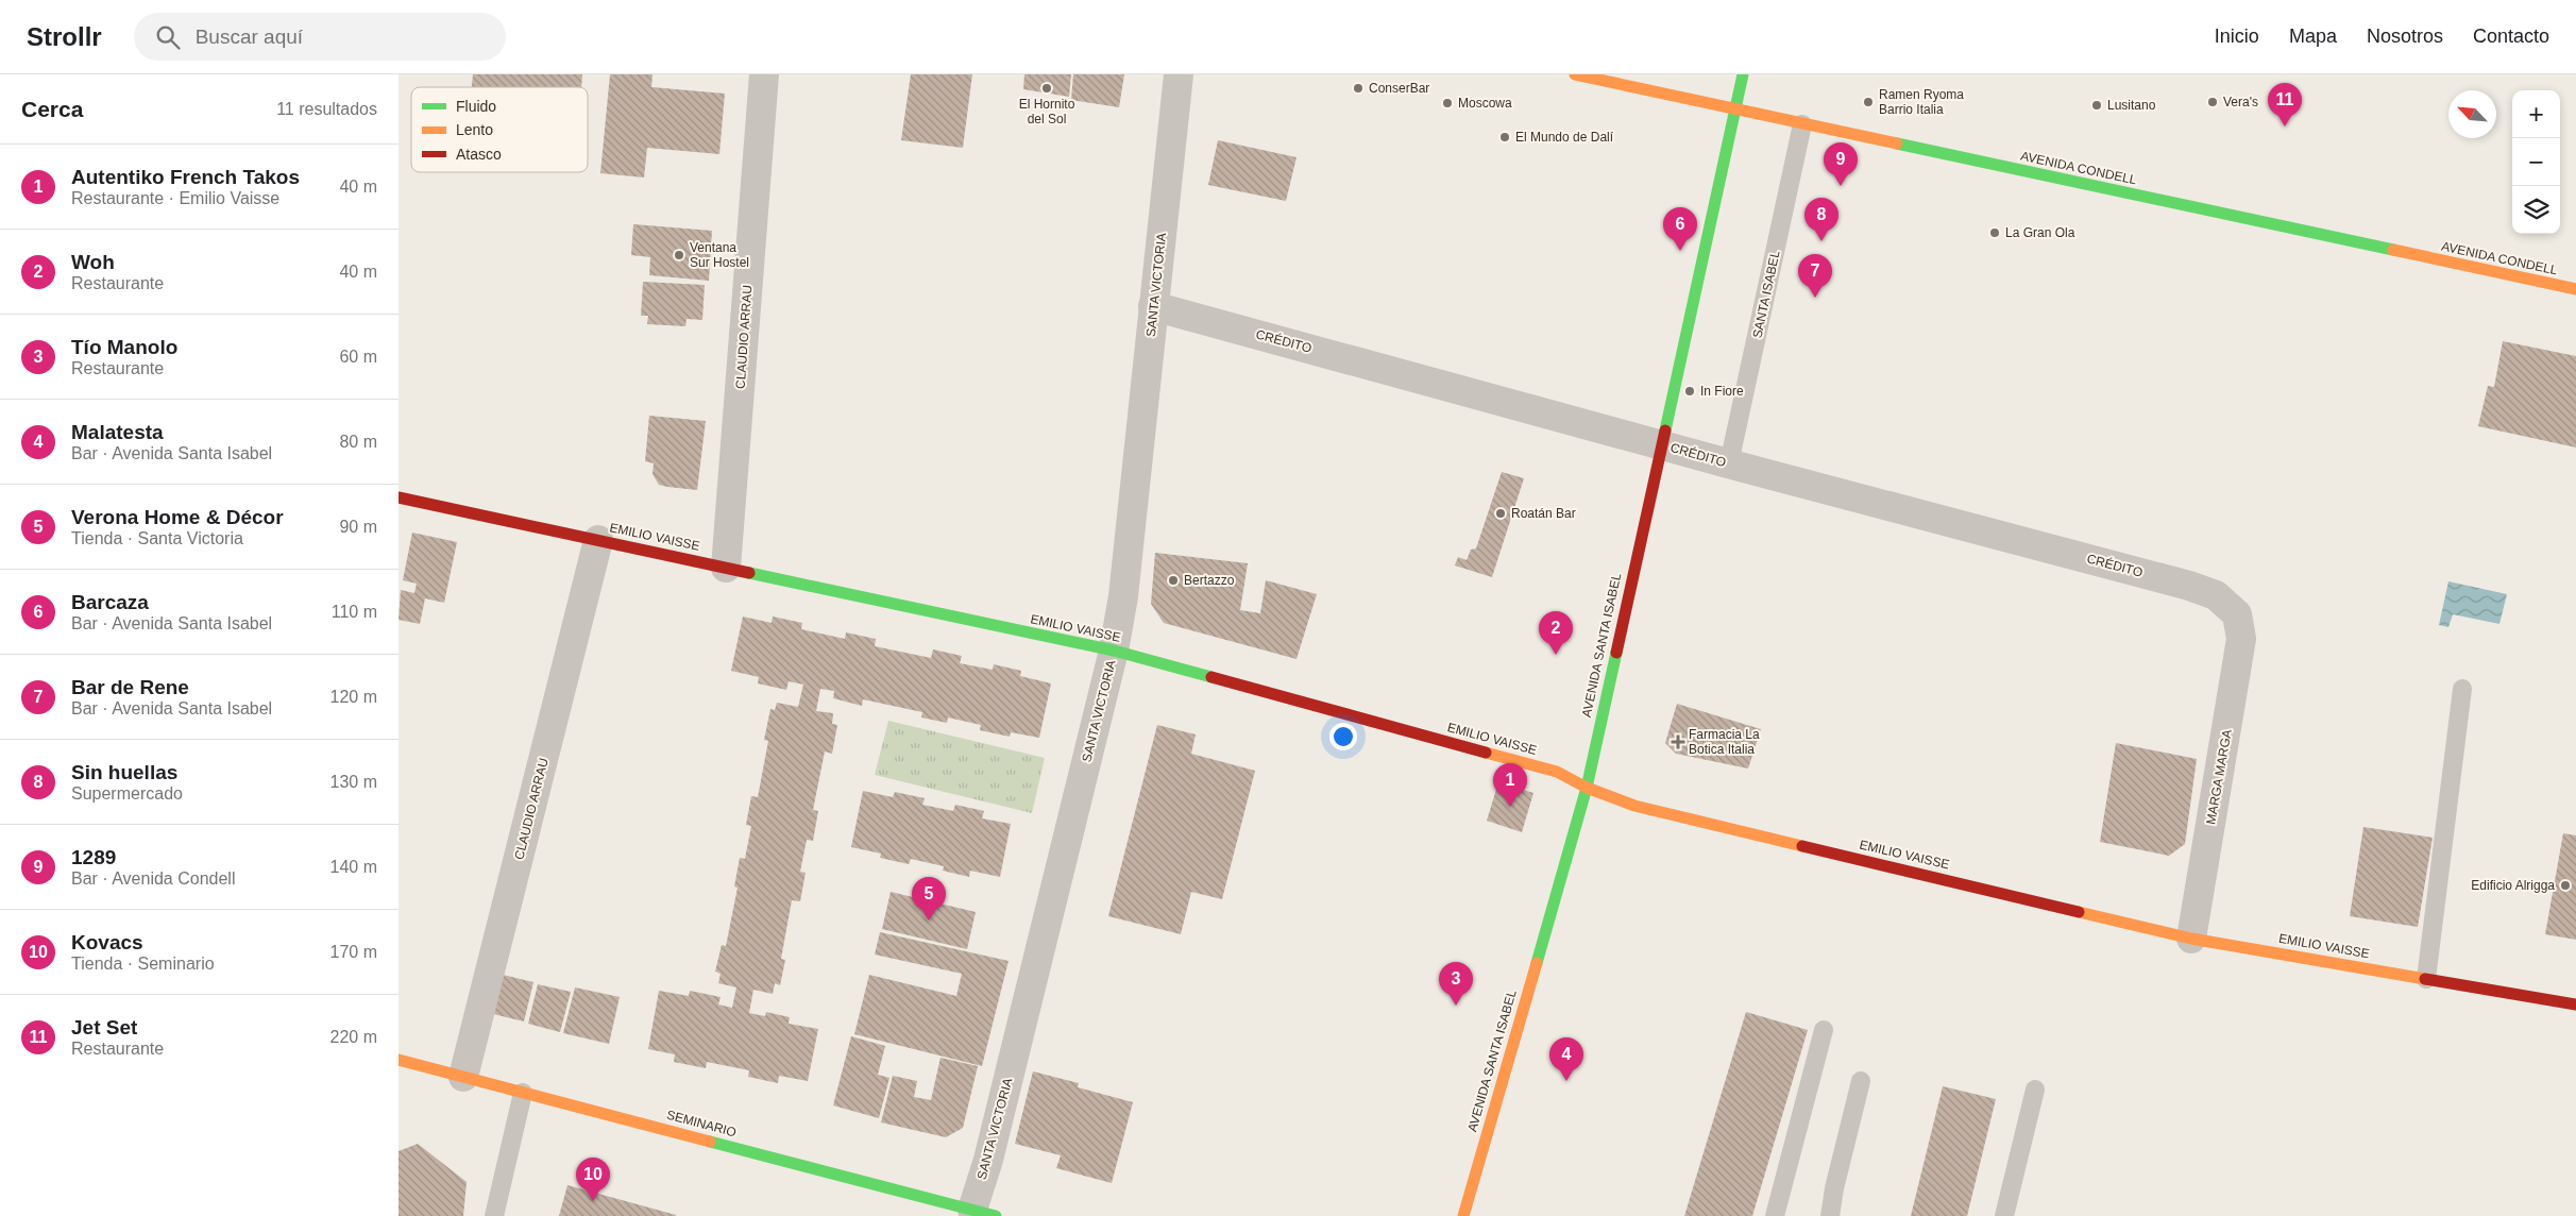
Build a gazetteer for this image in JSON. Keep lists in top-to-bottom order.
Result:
{
  "streets": {
    "street": [
      "AVENIDA CONDELL",
      "SANTA VICTORIA",
      "CLAUDIO ARRAU",
      "CRÉDITO",
      "EMILIO VAISSE",
      "AVENIDA SANTA ISABEL",
      "MARGA MARGA",
      "SEMINARIO"
    ],
    "lane": ["SANTA ISABEL"]
  },
  "crossings": [
    ["AVENIDA CONDELL", "SANTA ISABEL"],
    ["AVENIDA CONDELL", "AVENIDA SANTA ISABEL"],
    ["SANTA VICTORIA", "CRÉDITO"],
    ["SANTA VICTORIA", "EMILIO VAISSE"],
    ["SANTA VICTORIA", "SEMINARIO"],
    ["SANTA ISABEL", "CRÉDITO"],
    ["CLAUDIO ARRAU", "EMILIO VAISSE"],
    ["CLAUDIO ARRAU", "SEMINARIO"],
    ["CRÉDITO", "AVENIDA SANTA ISABEL"],
    ["CRÉDITO", "MARGA MARGA"],
    ["EMILIO VAISSE", "AVENIDA SANTA ISABEL"],
    ["EMILIO VAISSE", "MARGA MARGA"]
  ],
  "places": {
    "other": [
      "El Hornito del Sol",
      "ConserBar",
      "Ramen Ryoma Barrio Italia",
      "Vera's",
      "Moscowa",
      "Lusitano",
      "El Mundo de Dalí",
      "La Gran Ola",
      "Ventana Sur Hostel",
      "In Fiore",
      "Roatán Bar",
      "Bertazzo",
      "Edificio Alrigga"
    ],
    "health": ["Farmacia La Botica Italia"]
  },
  "legend": ["Fluido", "Lento", "Atasco"],
  "north": "top left",
  "page": {
    "header": "Strollr",
    "search": "Buscar aquí",
    "nav": [
      "Inicio",
      "Mapa",
      "Nosotros",
      "Contacto"
    ],
    "heading": ["Cerca", "11 resultados"],
    "pins": [
      "11",
      "9",
      "8",
      "6",
      "7",
      "2",
      "1",
      "5",
      "3",
      "4",
      "10"
    ],
    "map_buttons": ["+", "−"],
    "list": [
      {
        "mark": "1",
        "name": "Autentiko French Takos",
        "note": "Restaurante · Emilio Vaisse",
        "value": "40 m"
      },
      {
        "mark": "2",
        "name": "Woh",
        "note": "Restaurante",
        "value": "40 m"
      },
      {
        "mark": "3",
        "name": "Tío Manolo",
        "note": "Restaurante",
        "value": "60 m"
      },
      {
        "mark": "4",
        "name": "Malatesta",
        "note": "Bar · Avenida Santa Isabel",
        "value": "80 m"
      },
      {
        "mark": "5",
        "name": "Verona Home & Décor",
        "note": "Tienda · Santa Victoria",
        "value": "90 m"
      },
      {
        "mark": "6",
        "name": "Barcaza",
        "note": "Bar · Avenida Santa Isabel",
        "value": "110 m"
      },
      {
        "mark": "7",
        "name": "Bar de Rene",
        "note": "Bar · Avenida Santa Isabel",
        "value": "120 m"
      },
      {
        "mark": "8",
        "name": "Sin huellas",
        "note": "Supermercado",
        "value": "130 m"
      },
      {
        "mark": "9",
        "name": "1289",
        "note": "Bar · Avenida Condell",
        "value": "140 m"
      },
      {
        "mark": "10",
        "name": "Kovacs",
        "note": "Tienda · Seminario",
        "value": "170 m"
      },
      {
        "mark": "11",
        "name": "Jet Set",
        "note": "Restaurante",
        "value": "220 m"
      }
    ]
  }
}
